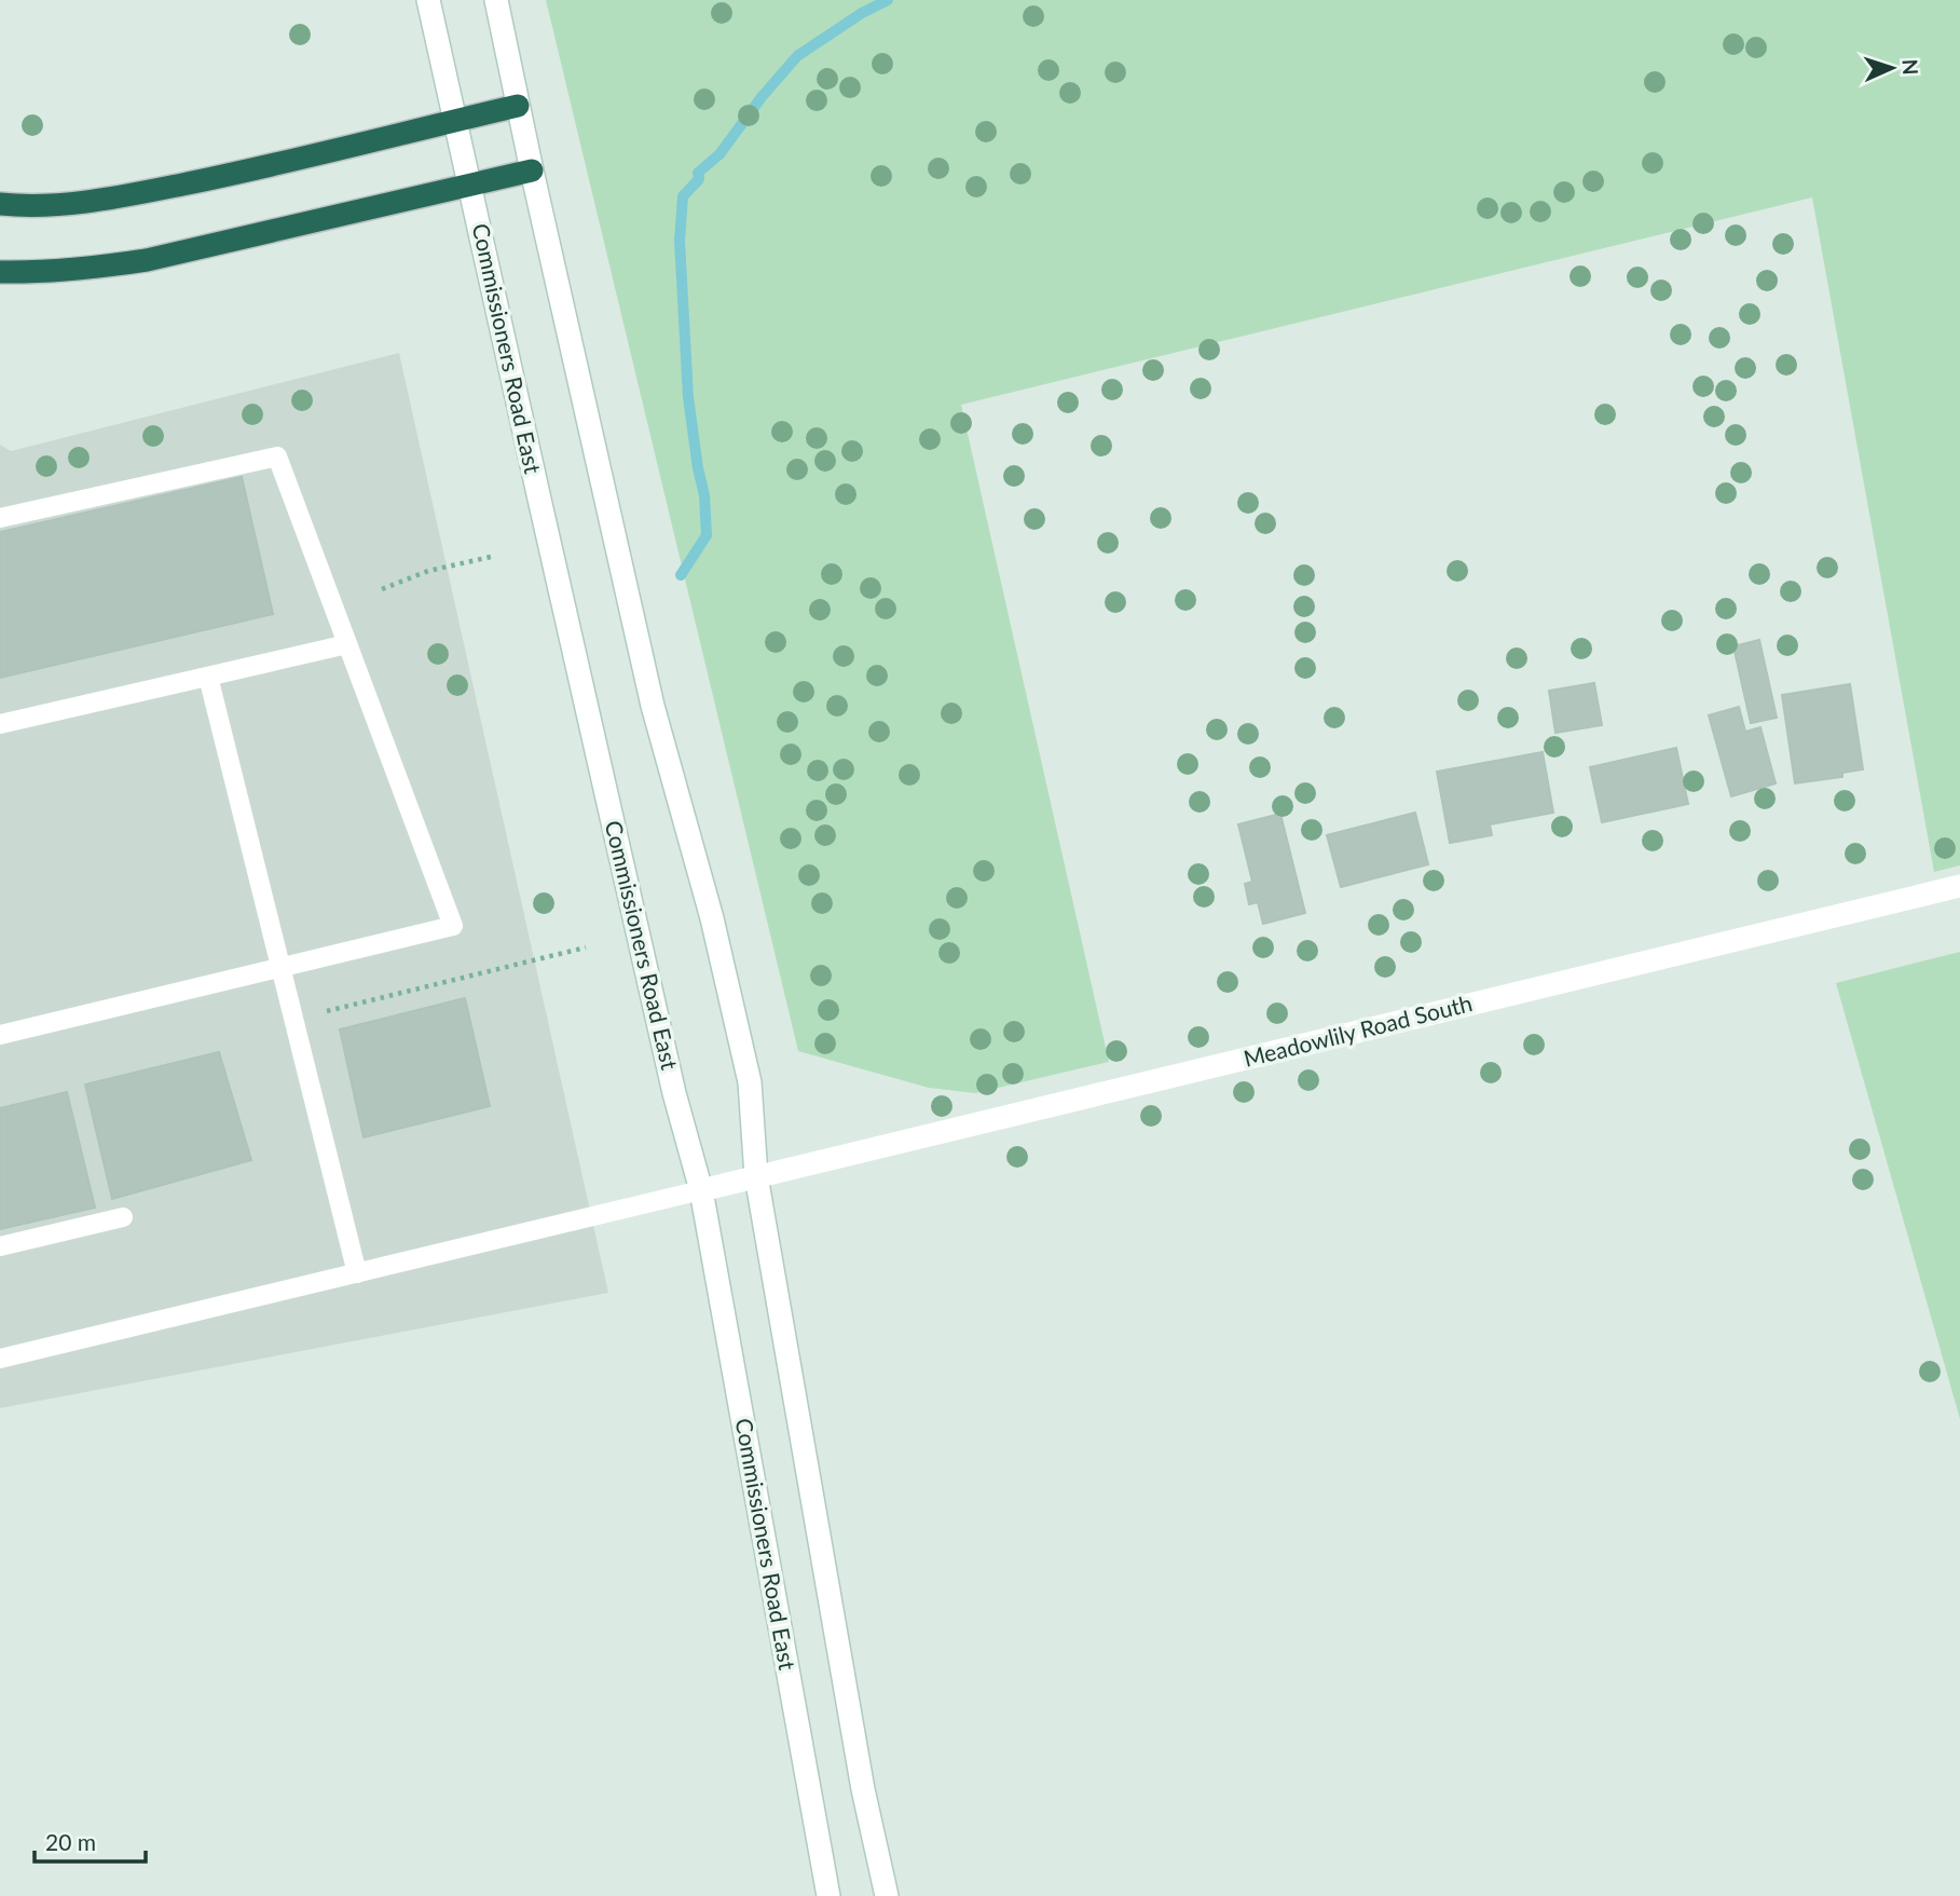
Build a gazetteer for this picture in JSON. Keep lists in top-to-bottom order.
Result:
{
  "streets": {
    "main road": ["Commissioners Road East", "Meadowlily Road South"]
  },
  "crossings": [
    ["Commissioners Road East", "Meadowlily Road South"]
  ],
  "scale_bar": "20 m",
  "north": "right"
}
